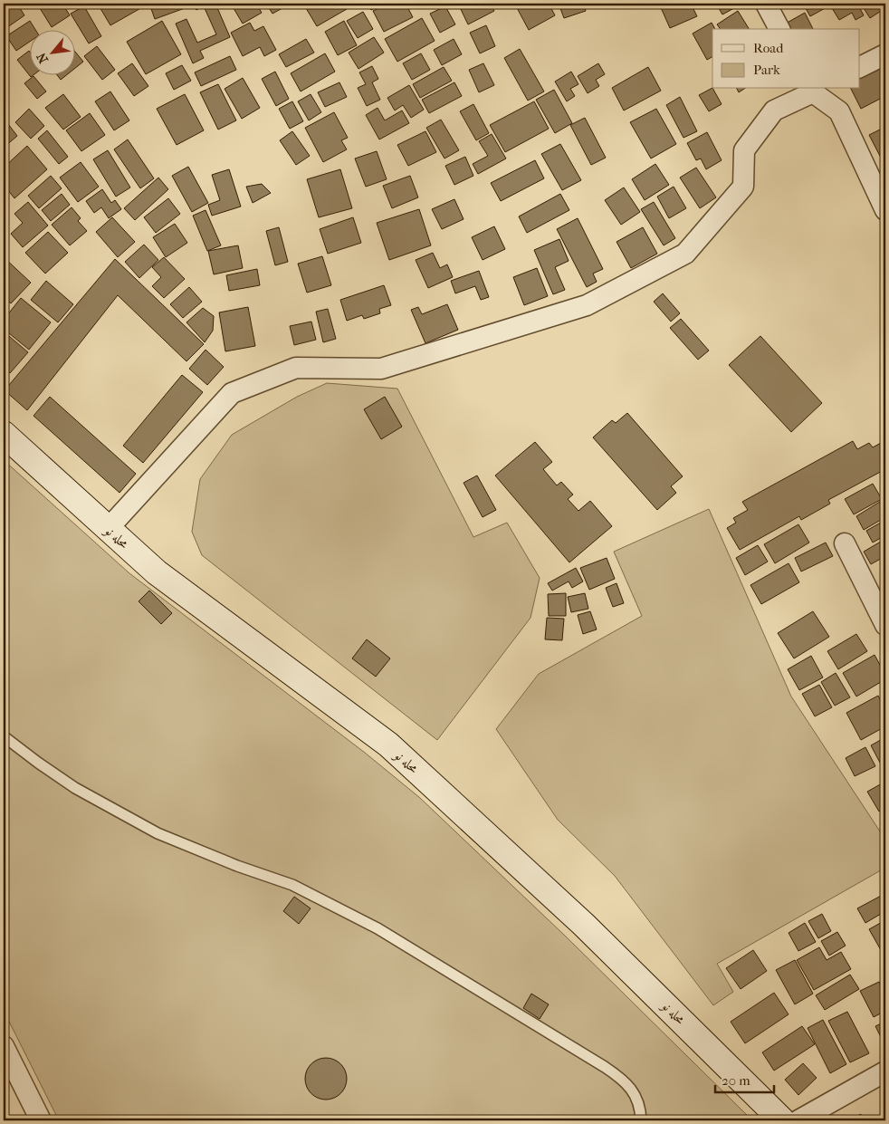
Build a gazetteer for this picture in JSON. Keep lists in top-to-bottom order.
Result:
{
  "streets": {
    "street": ["محله نو"]
  },
  "legend": ["Road", "Park"],
  "scale_bar": "20 m",
  "north": "bottom left"
}
